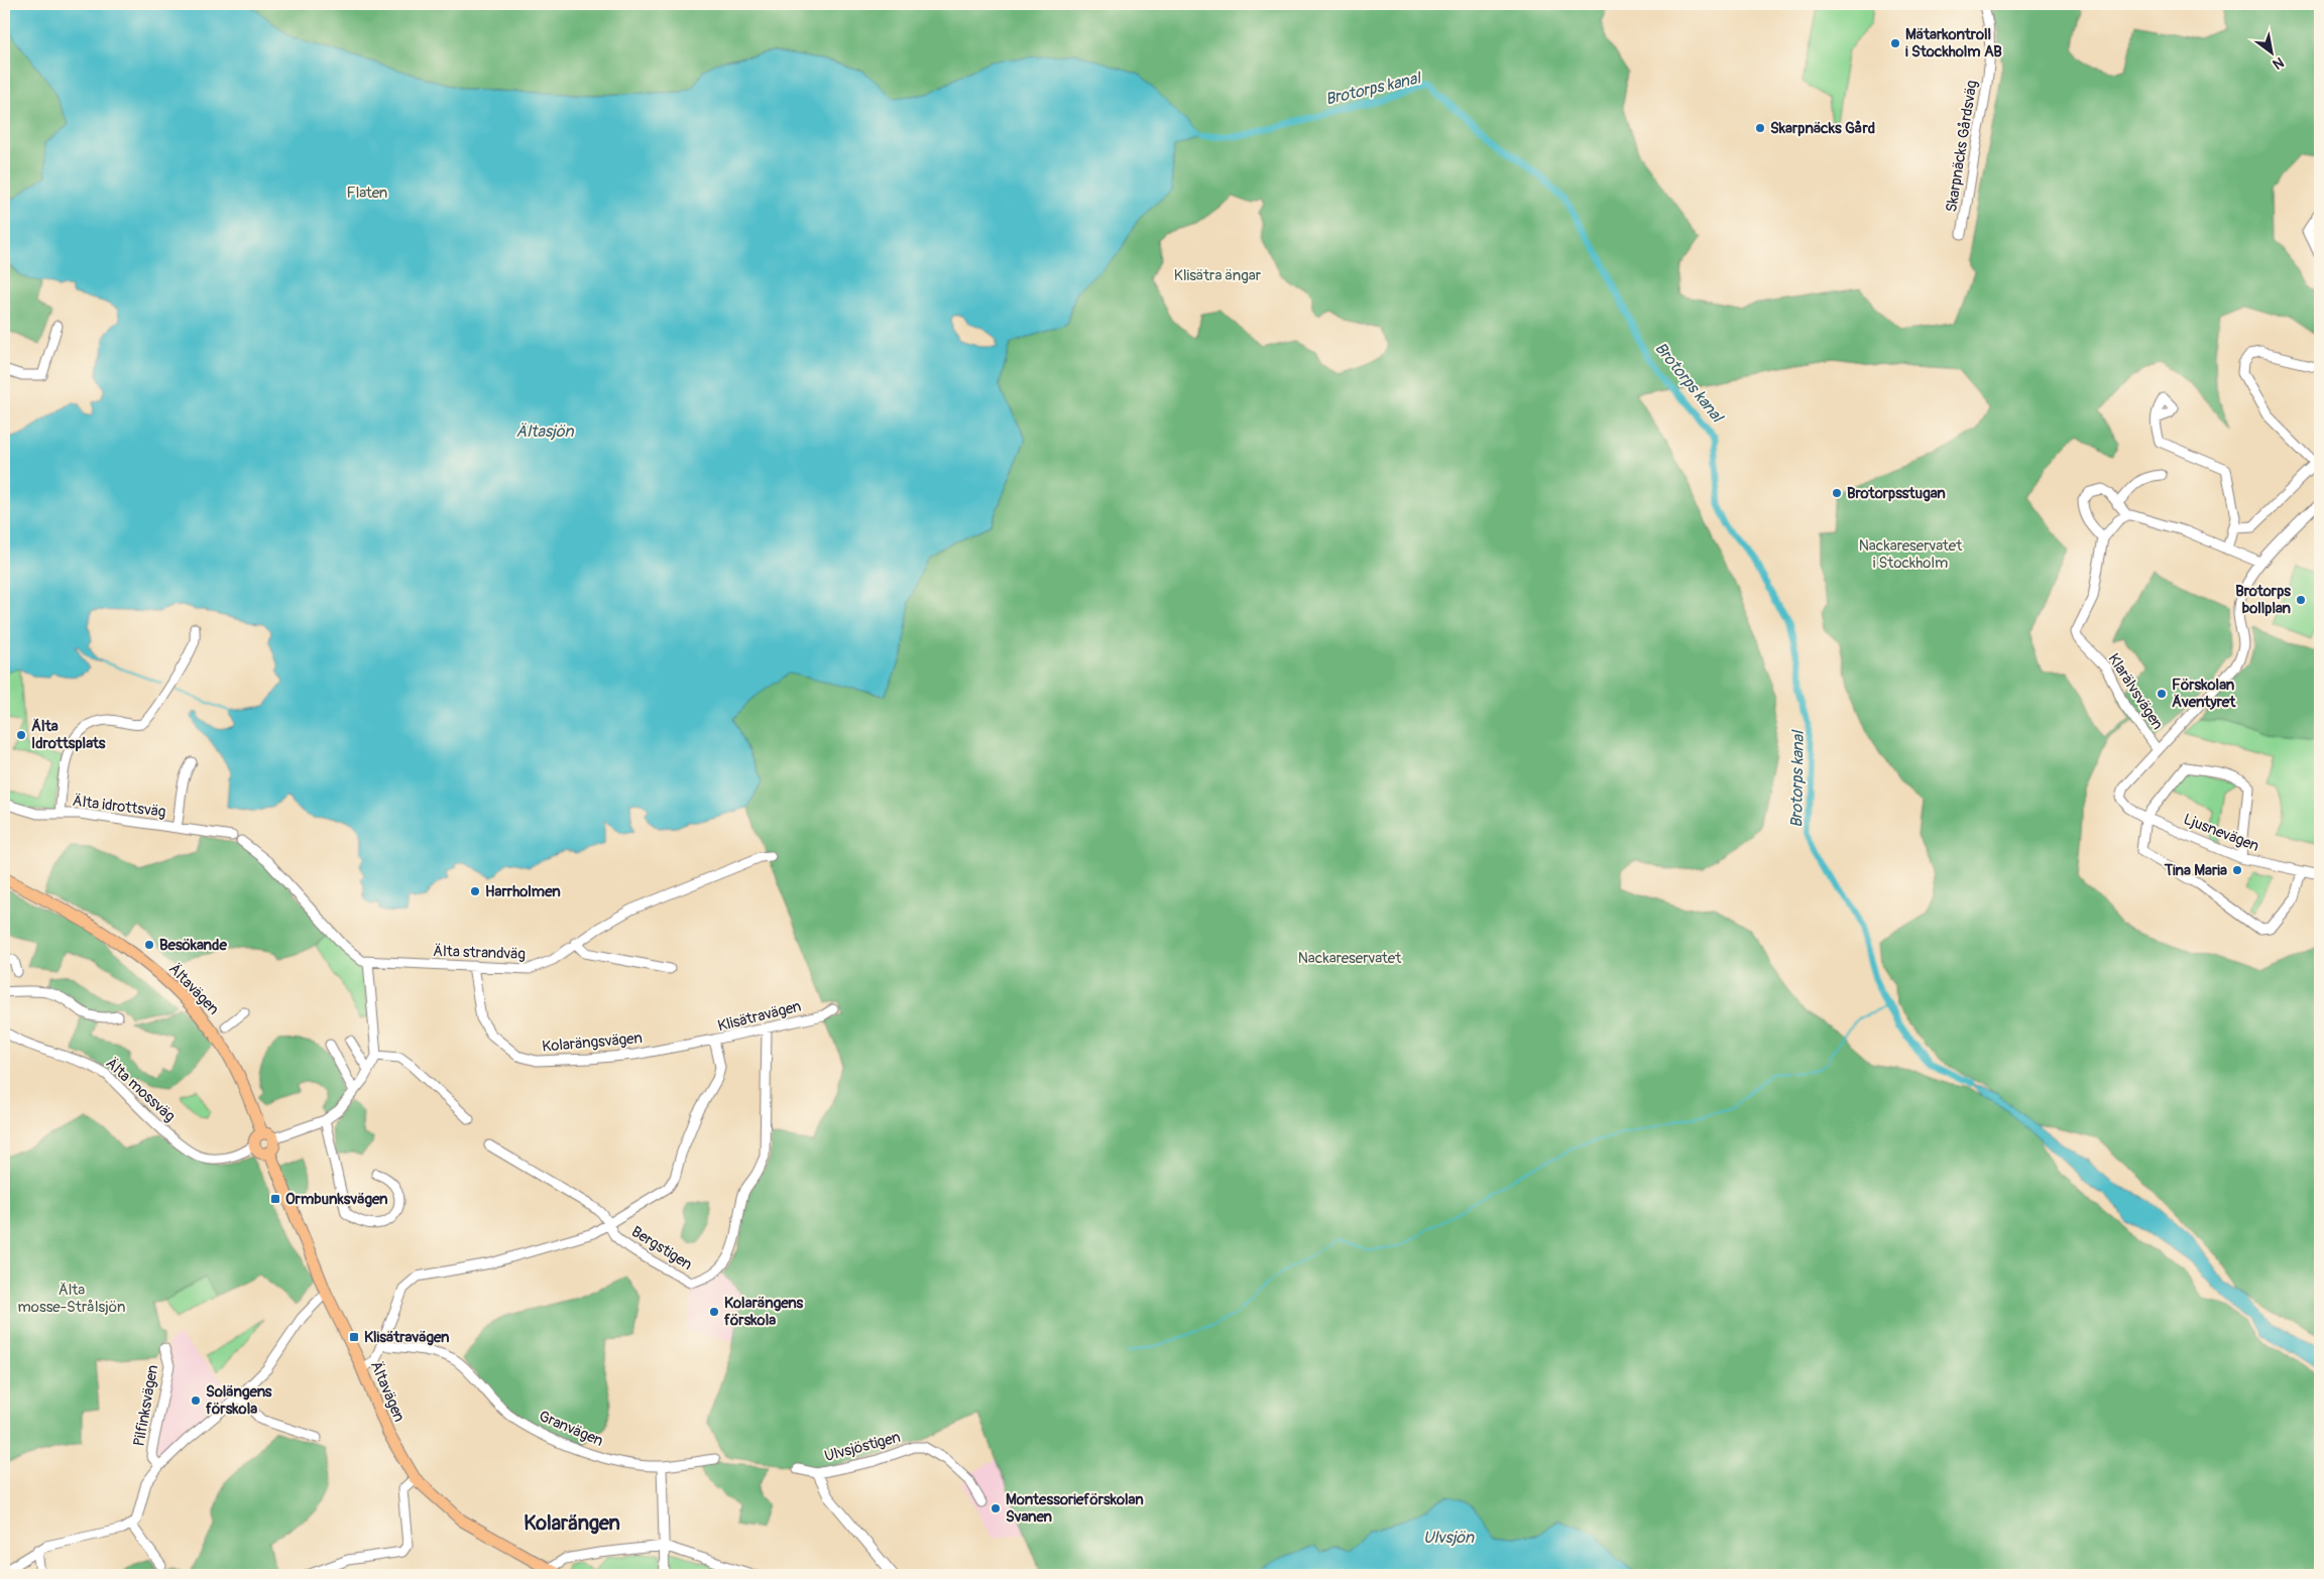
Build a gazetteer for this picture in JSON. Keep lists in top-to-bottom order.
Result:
{
  "streets": {
    "main road": ["Ältavägen"],
    "street": [
      "Skarpnäcks Gårdsväg",
      "Klarälvsvägen",
      "Älta idrottsväg",
      "Ljusnevägen",
      "Älta strandväg",
      "Klisätravägen",
      "Kolarängsvägen",
      "Älta mossväg",
      "Bergstigen",
      "Pilfinksvägen",
      "Granvägen",
      "Ulvsjöstigen"
    ]
  },
  "crossings": [
    ["Klarälvsvägen", "Ljusnevägen"],
    ["Älta strandväg", "Kolarängsvägen"],
    ["Ältavägen", "Klisätravägen"],
    ["Ältavägen", "Älta mossväg"],
    ["Klisätravägen", "Kolarängsvägen"],
    ["Klisätravägen", "Bergstigen"],
    ["Klisätravägen", "Granvägen"]
  ],
  "districts": ["Kolarängen"],
  "water": ["Brotorps kanal", "Ältasjön", "Ulvsjön"],
  "parks": [
    "Flaten",
    "Klisätra ängar",
    "Nackareservatet i Stockholm",
    "Nackareservatet",
    "Älta mosse-Strålsjön"
  ],
  "places": {
    "other": [
      "Mätarkontroll i Stockholm AB",
      "Skarpnäcks Gård",
      "Brotorpsstugan",
      "Brotorps bollplan",
      "Förskolan Äventyret",
      "Älta Idrottsplats",
      "Tina Maria",
      "Harrholmen",
      "Besökande",
      "Kolarängens förskola",
      "Solängens förskola",
      "Montessorieförskolan Svanen"
    ],
    "transit": ["Ormbunksvägen", "Klisätravägen"]
  },
  "north": "bottom right"
}
